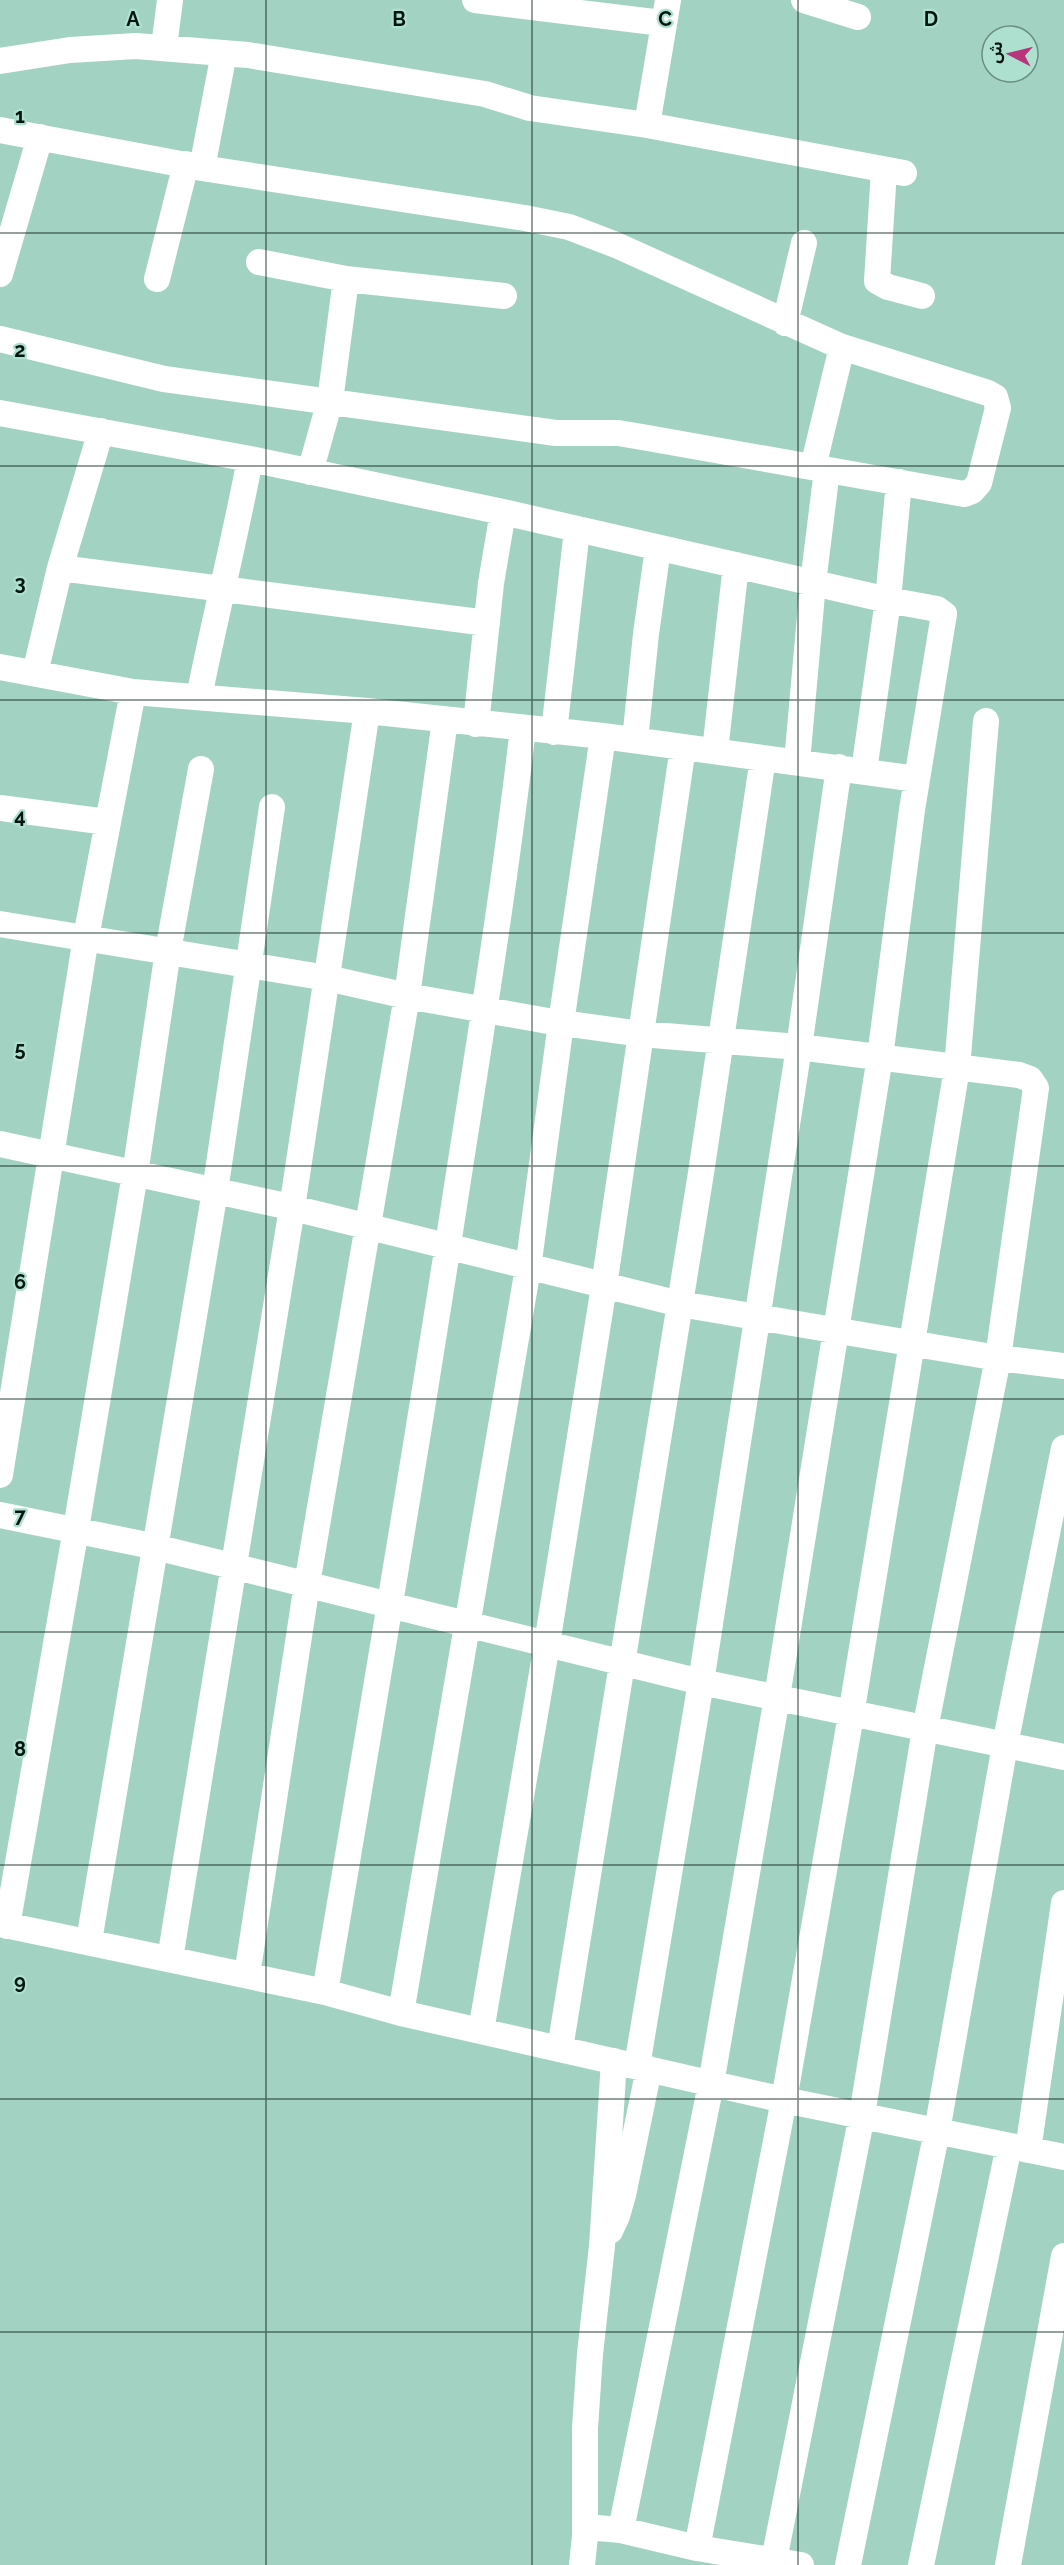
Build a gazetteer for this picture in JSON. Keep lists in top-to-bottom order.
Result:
{
  "north": "left",
  "grid": {
    "columns": [
      "A",
      "B",
      "C",
      "D"
    ],
    "rows": [
      "1",
      "2",
      "3",
      "4",
      "5",
      "6",
      "7",
      "8",
      "9"
    ]
  }
}
